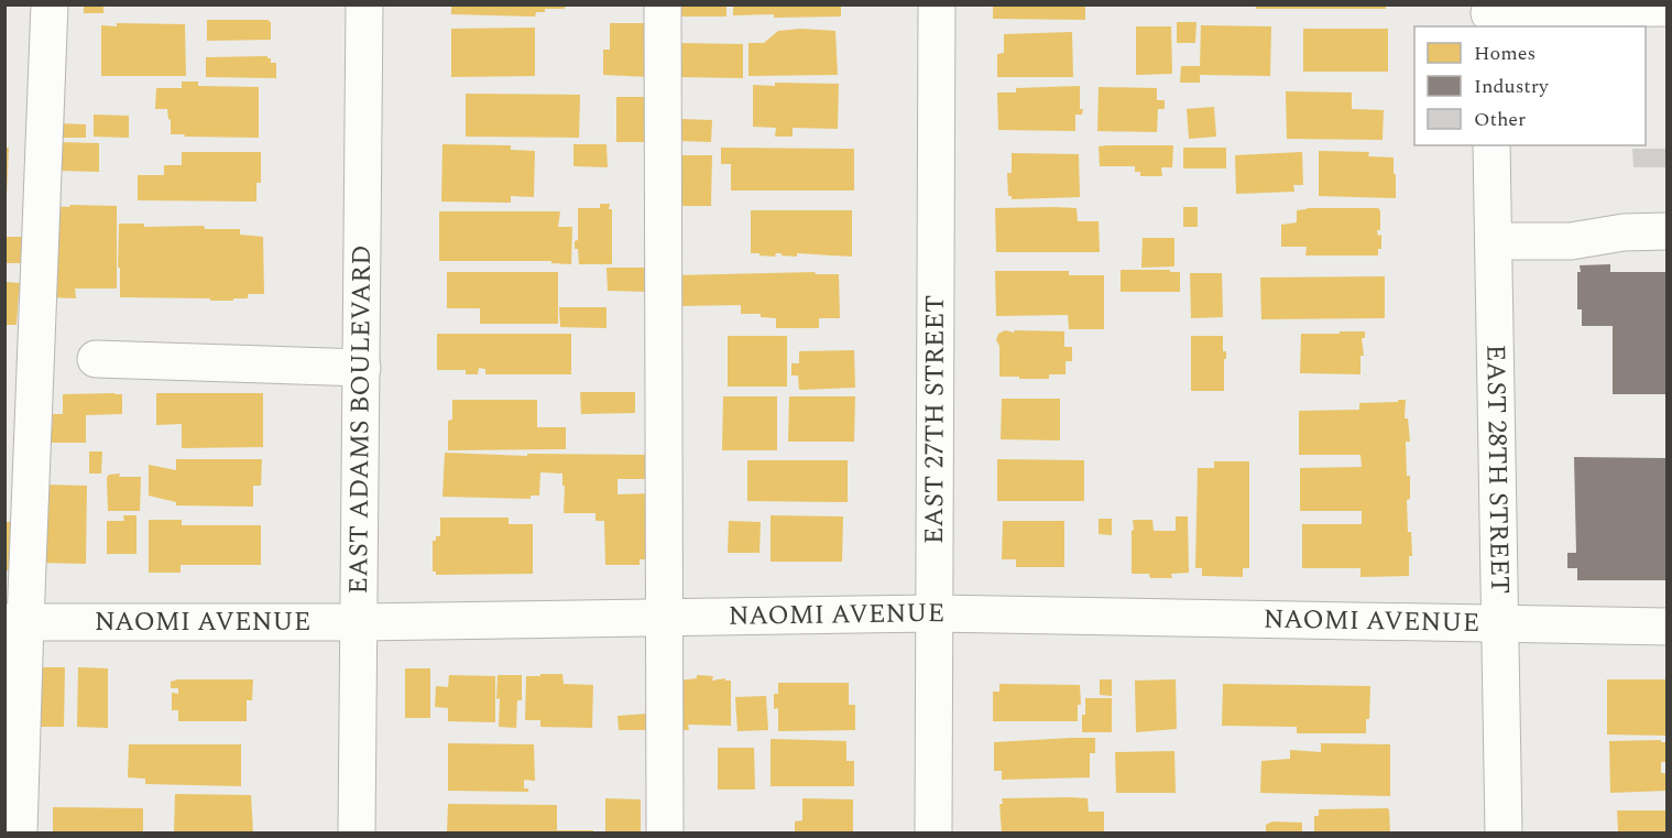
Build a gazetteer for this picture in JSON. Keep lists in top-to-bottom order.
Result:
{
  "streets": {
    "street": [
      "EAST 27TH STREET",
      "EAST ADAMS BOULEVARD",
      "EAST 28TH STREET",
      "NAOMI AVENUE"
    ]
  },
  "crossings": [
    ["EAST 27TH STREET", "NAOMI AVENUE"],
    ["EAST ADAMS BOULEVARD", "NAOMI AVENUE"],
    ["EAST 28TH STREET", "NAOMI AVENUE"]
  ],
  "legend": ["Homes", "Industry", "Other"]
}
